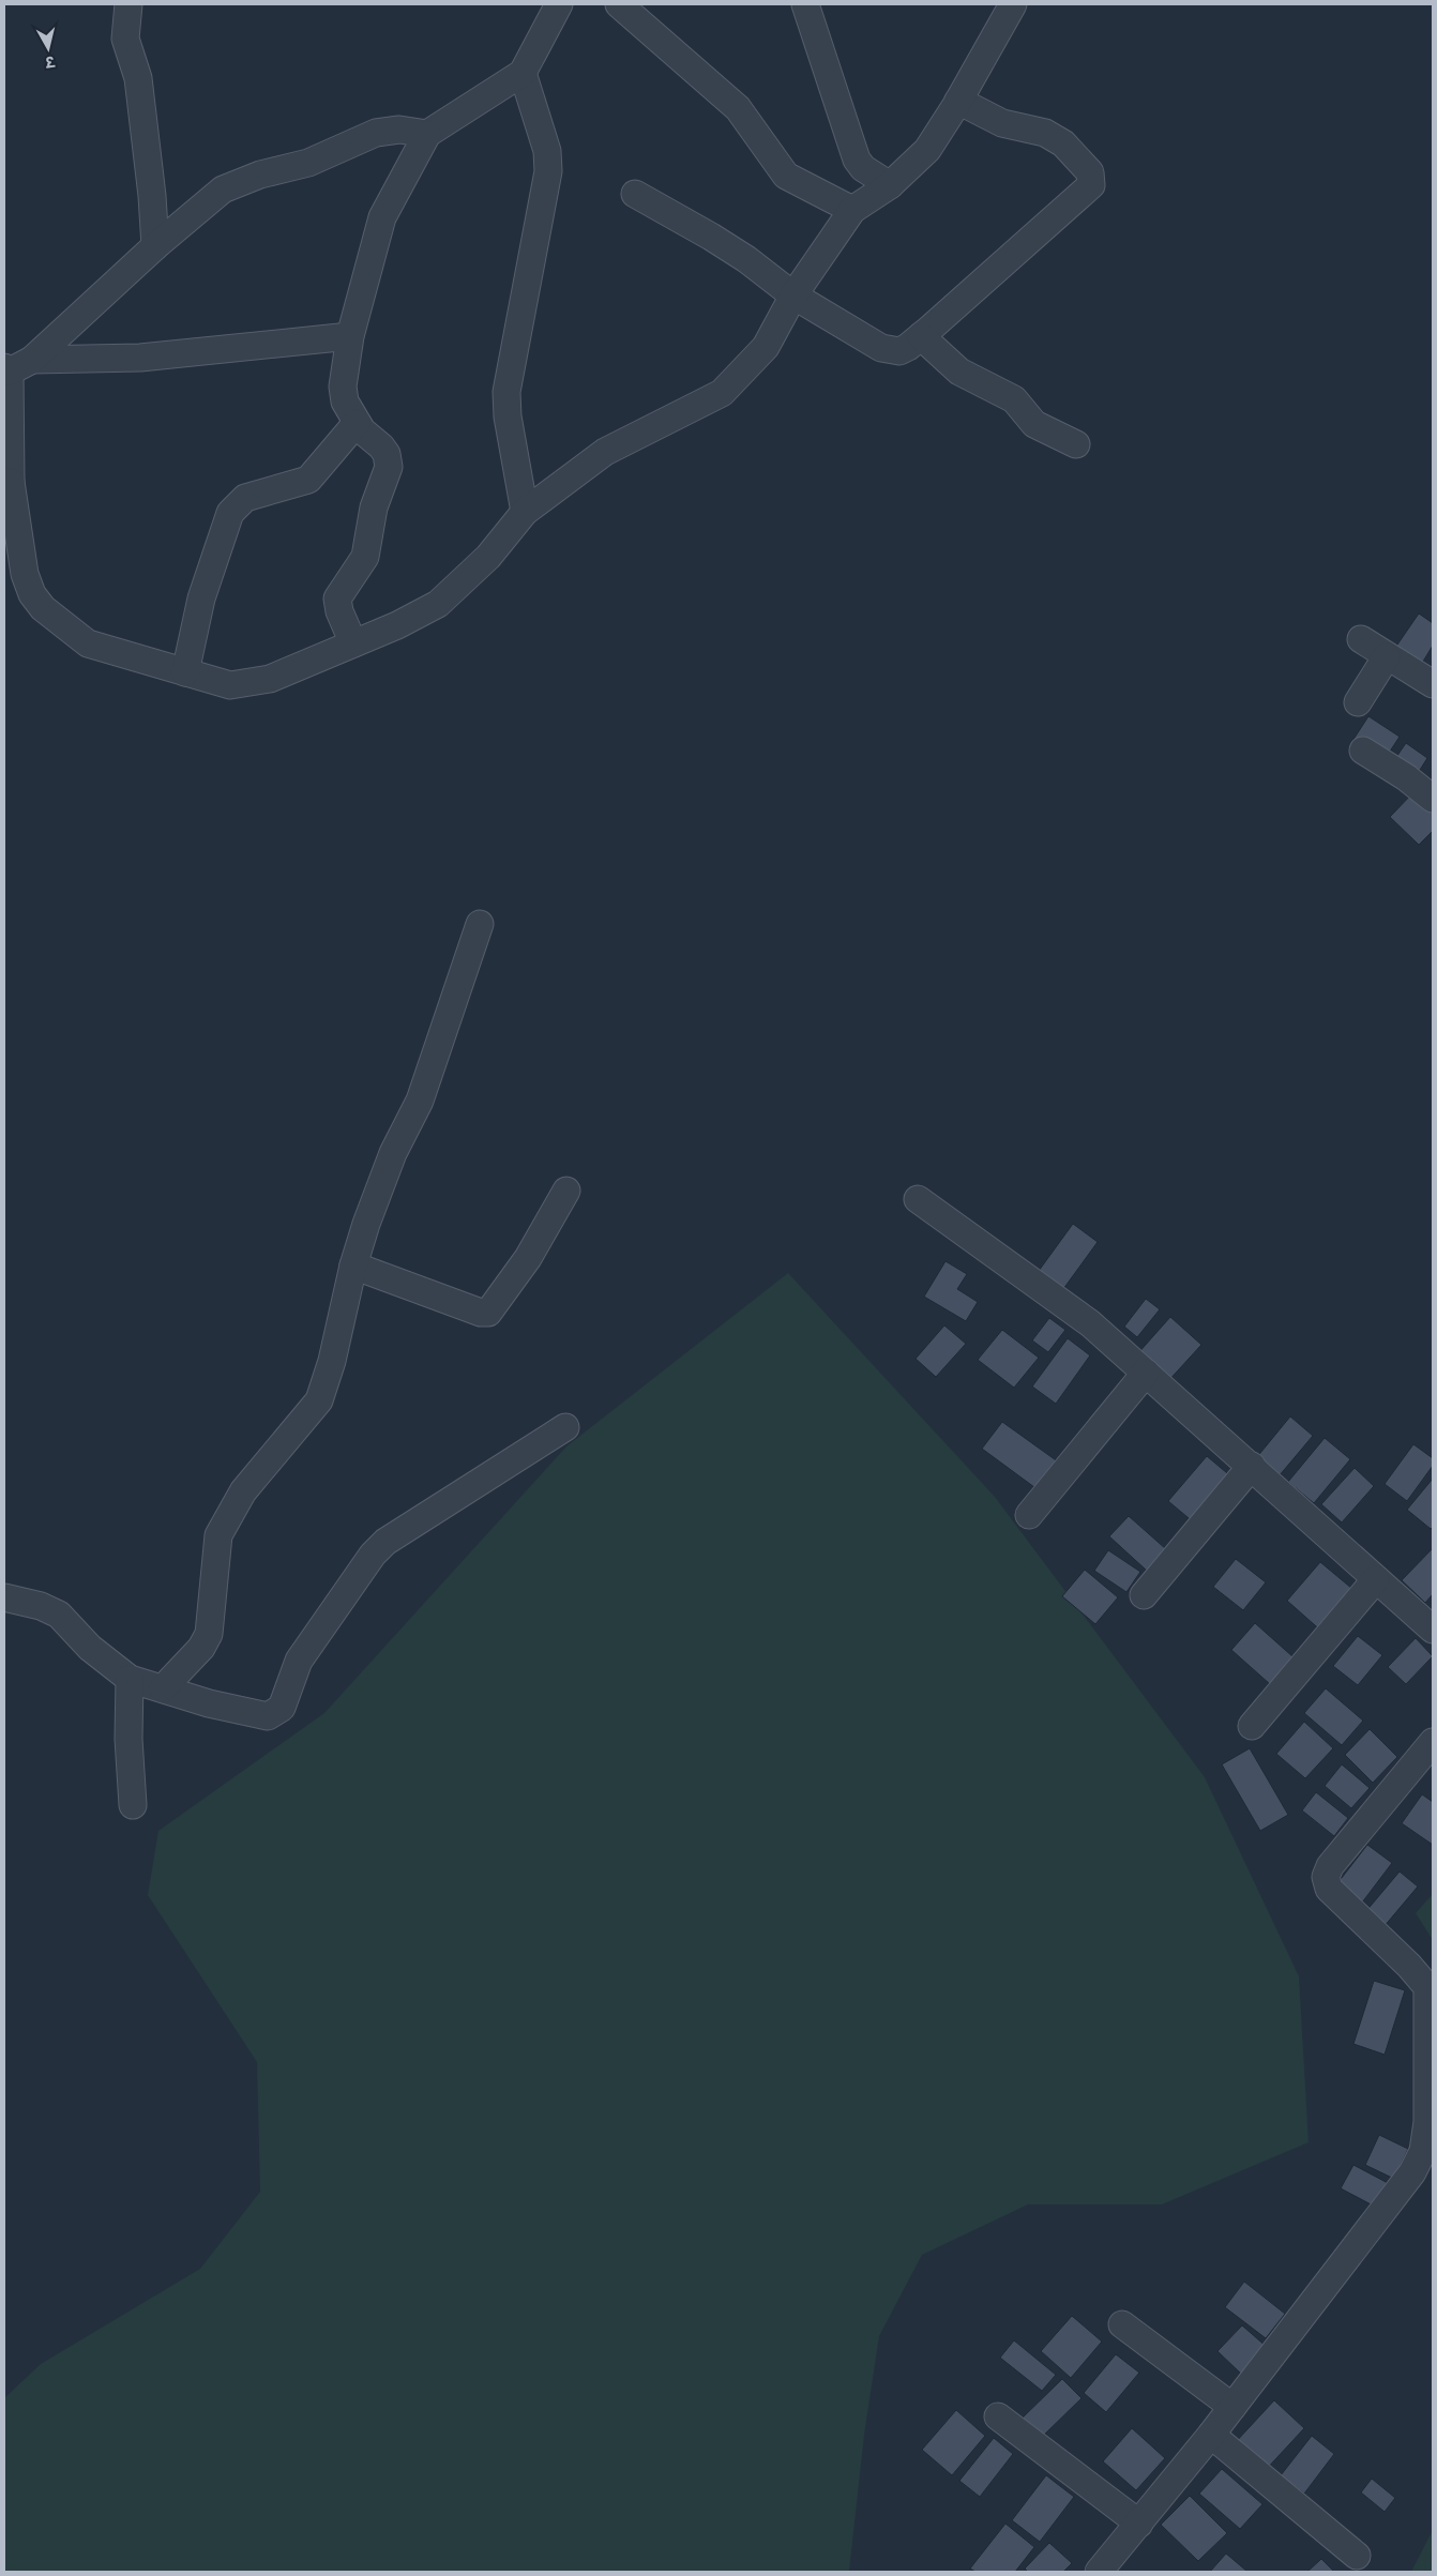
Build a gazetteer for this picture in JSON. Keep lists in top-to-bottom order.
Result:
{
  "north": "bottom"
}
